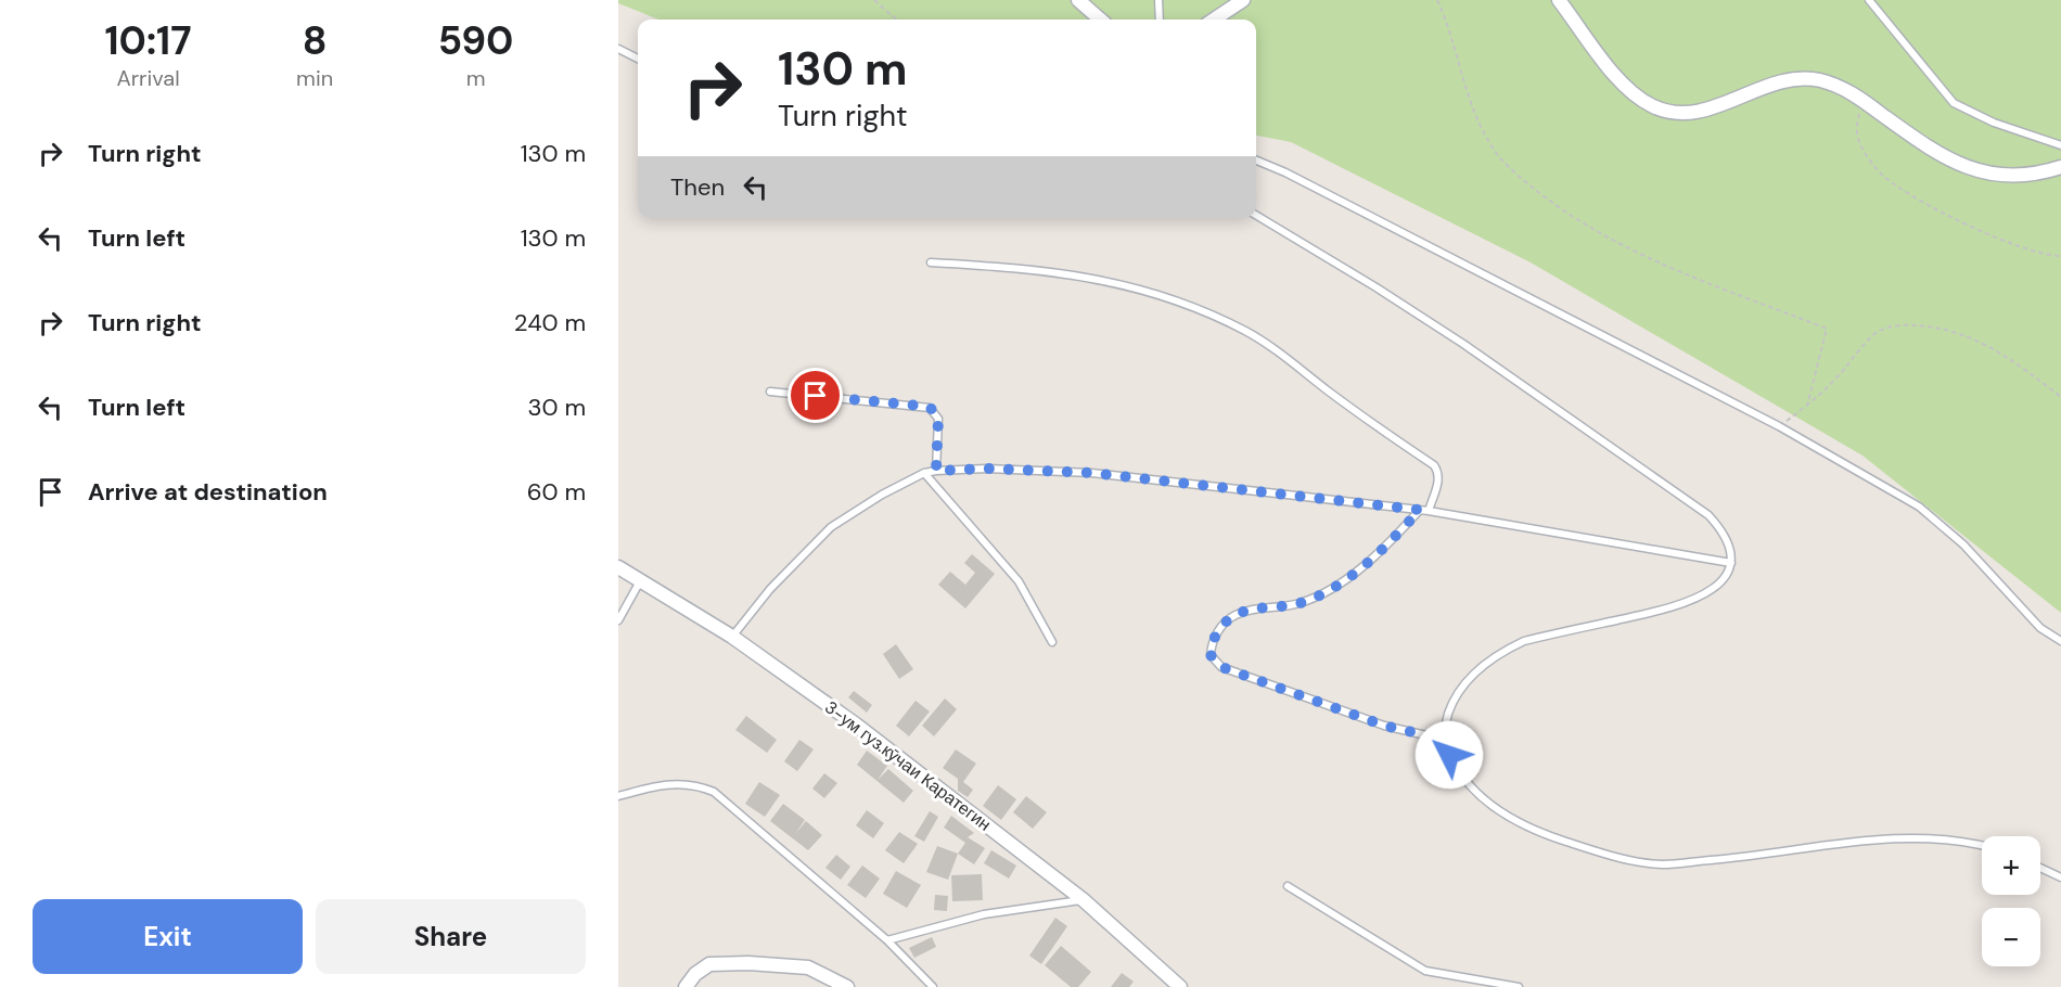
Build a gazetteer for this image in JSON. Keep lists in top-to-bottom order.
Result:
{
  "streets": {
    "street": ["3-ум гуз.кӯчаи Каратегин"]
  },
  "page": {
    "eta": [
      "10:17",
      "Arrival",
      "8",
      "min",
      "590",
      "m"
    ],
    "turn": ["130 m", "Turn right"],
    "list": [
      {
        "name": "Turn right",
        "value": "130 m"
      },
      {
        "name": "Turn left",
        "value": "130 m"
      },
      {
        "name": "Turn right",
        "value": "240 m"
      },
      {
        "name": "Turn left",
        "value": "30 m"
      },
      {
        "name": "Arrive at destination",
        "value": "60 m"
      }
    ],
    "then": "Then",
    "map_buttons": ["+", "−"],
    "buttons": ["Exit", "Share"]
  }
}
